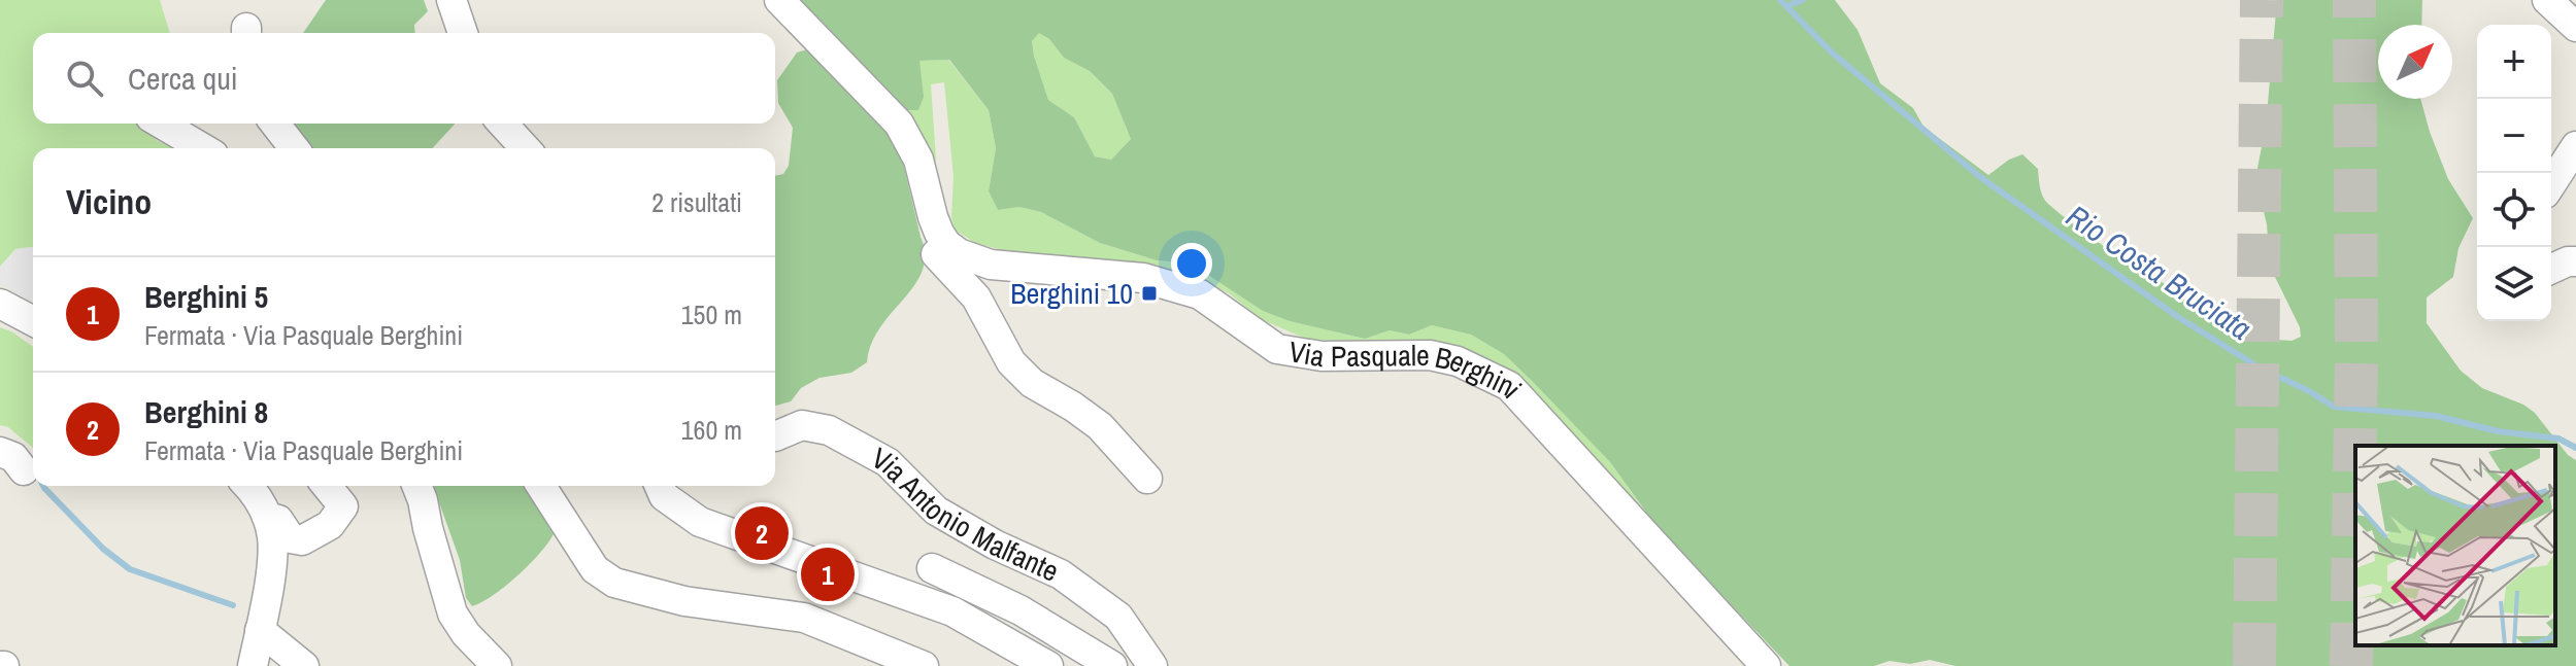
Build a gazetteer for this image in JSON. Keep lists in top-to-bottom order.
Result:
{
  "streets": {
    "street": ["Via Pasquale Berghini", "Via Antonio Malfante"]
  },
  "water": ["Rio Costa Bruciata"],
  "places": {
    "transit": ["Berghini 10"]
  },
  "north": "top right",
  "page": {
    "map_buttons": ["+", "−"],
    "search": "Cerca qui",
    "heading": ["Vicino", "2 risultati"],
    "list": [
      {
        "mark": "1",
        "name": "Berghini 5",
        "note": "Fermata · Via Pasquale Berghini",
        "value": "150 m"
      },
      {
        "mark": "2",
        "name": "Berghini 8",
        "note": "Fermata · Via Pasquale Berghini",
        "value": "160 m"
      }
    ],
    "pins": ["2", "1"]
  }
}
